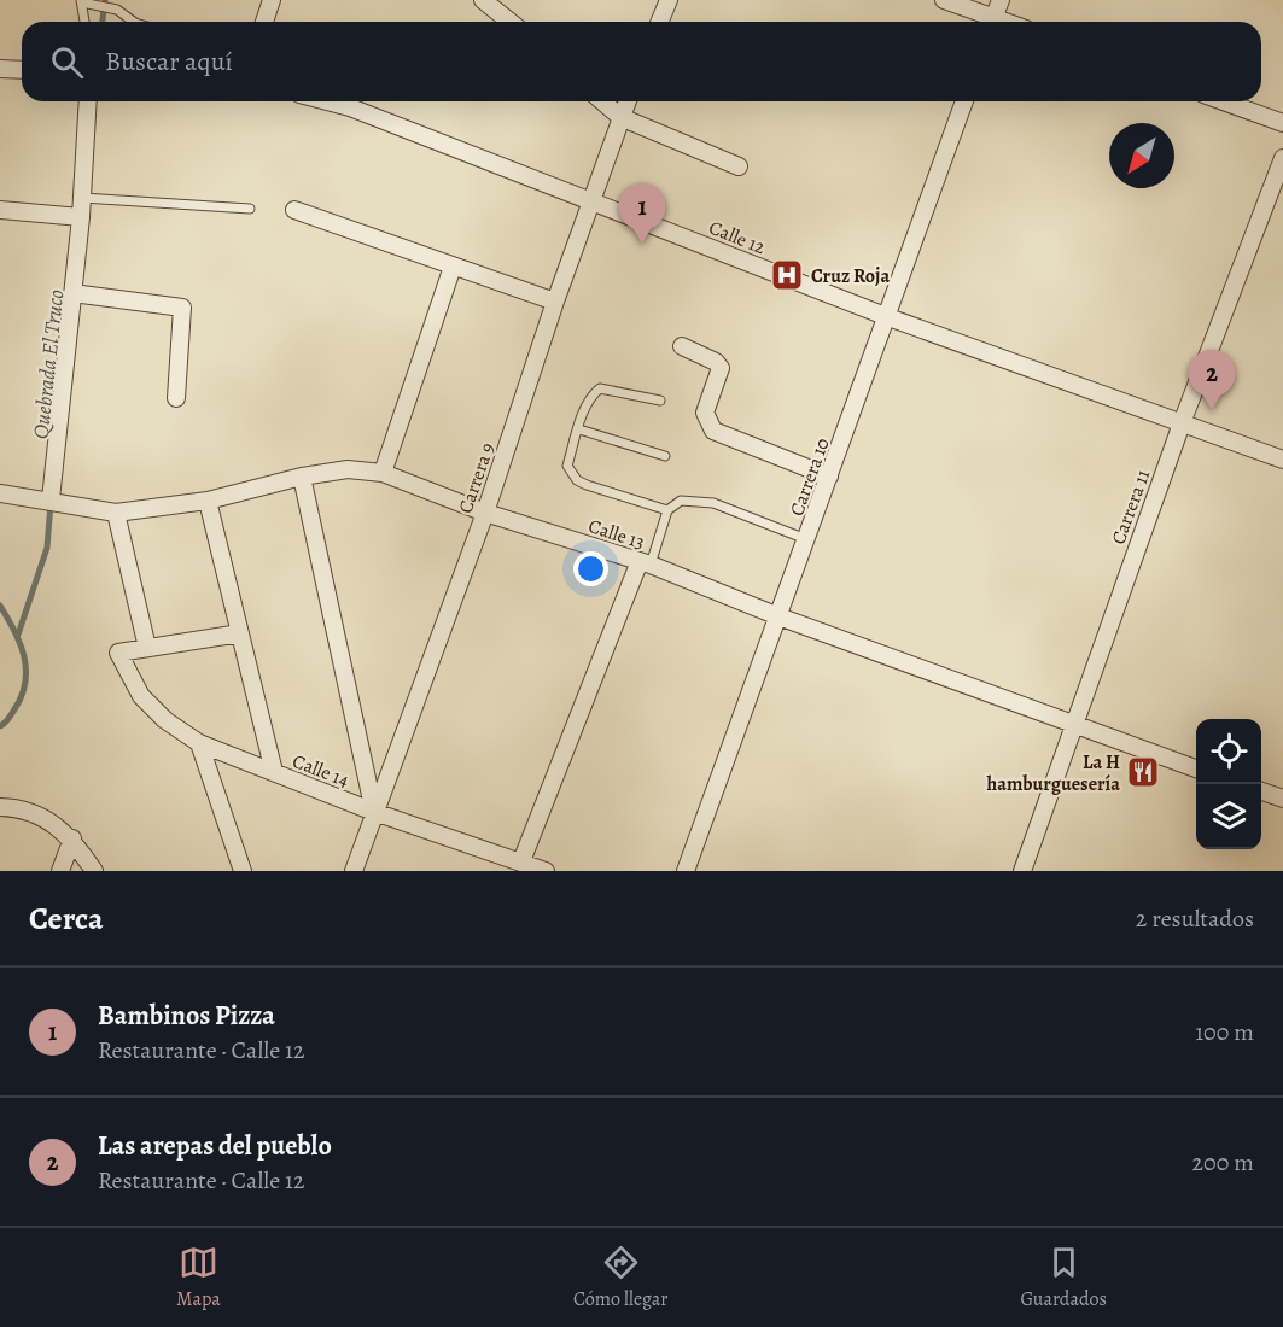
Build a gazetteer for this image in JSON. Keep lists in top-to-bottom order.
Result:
{
  "streets": {
    "street": [
      "Calle 12",
      "Carrera 10",
      "Carrera 9",
      "Carrera 11",
      "Calle 13",
      "Calle 14"
    ]
  },
  "crossings": [
    ["Calle 12", "Carrera 10"],
    ["Calle 12", "Carrera 9"],
    ["Calle 12", "Carrera 11"],
    ["Carrera 10", "Calle 13"],
    ["Carrera 9", "Calle 13"],
    ["Carrera 9", "Calle 14"],
    ["Carrera 11", "Calle 13"]
  ],
  "water": ["Quebrada El Truco"],
  "places": {
    "hospital": ["Cruz Roja"],
    "restaurant": ["La H hamburguesería"]
  },
  "north": "bottom left",
  "page": {
    "search": "Buscar aquí",
    "pins": ["1", "2"],
    "heading": ["Cerca", "2 resultados"],
    "list": [
      {
        "mark": "1",
        "name": "Bambinos Pizza",
        "note": "Restaurante · Calle 12",
        "value": "100 m"
      },
      {
        "mark": "2",
        "name": "Las arepas del pueblo",
        "note": "Restaurante · Calle 12",
        "value": "200 m"
      }
    ],
    "nav": ["Mapa", "Cómo llegar", "Guardados"]
  }
}
